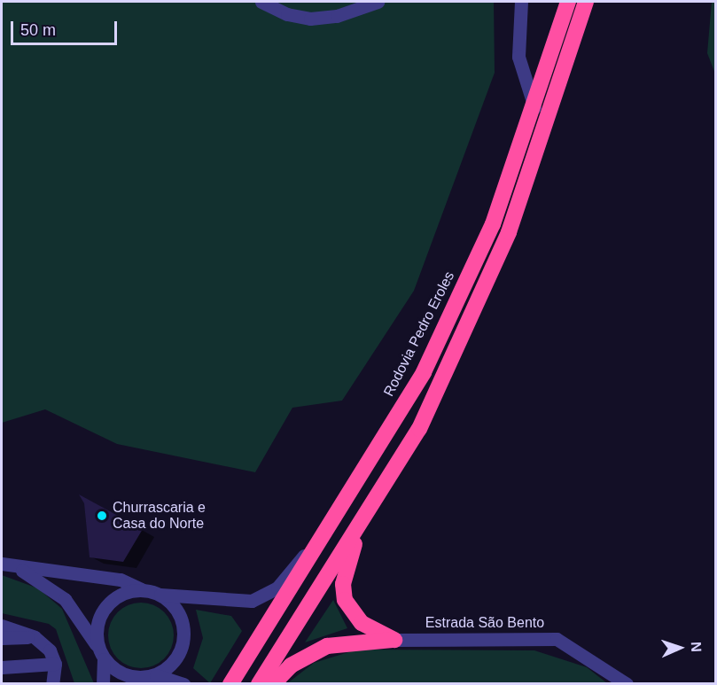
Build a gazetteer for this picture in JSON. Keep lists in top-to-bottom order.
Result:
{
  "streets": {
    "highway": ["Rodovia Pedro Eroles"],
    "street": ["Estrada São Bento"]
  },
  "places": ["Churrascaria e Casa do Norte"],
  "scale_bar": "50 m",
  "north": "right"
}
